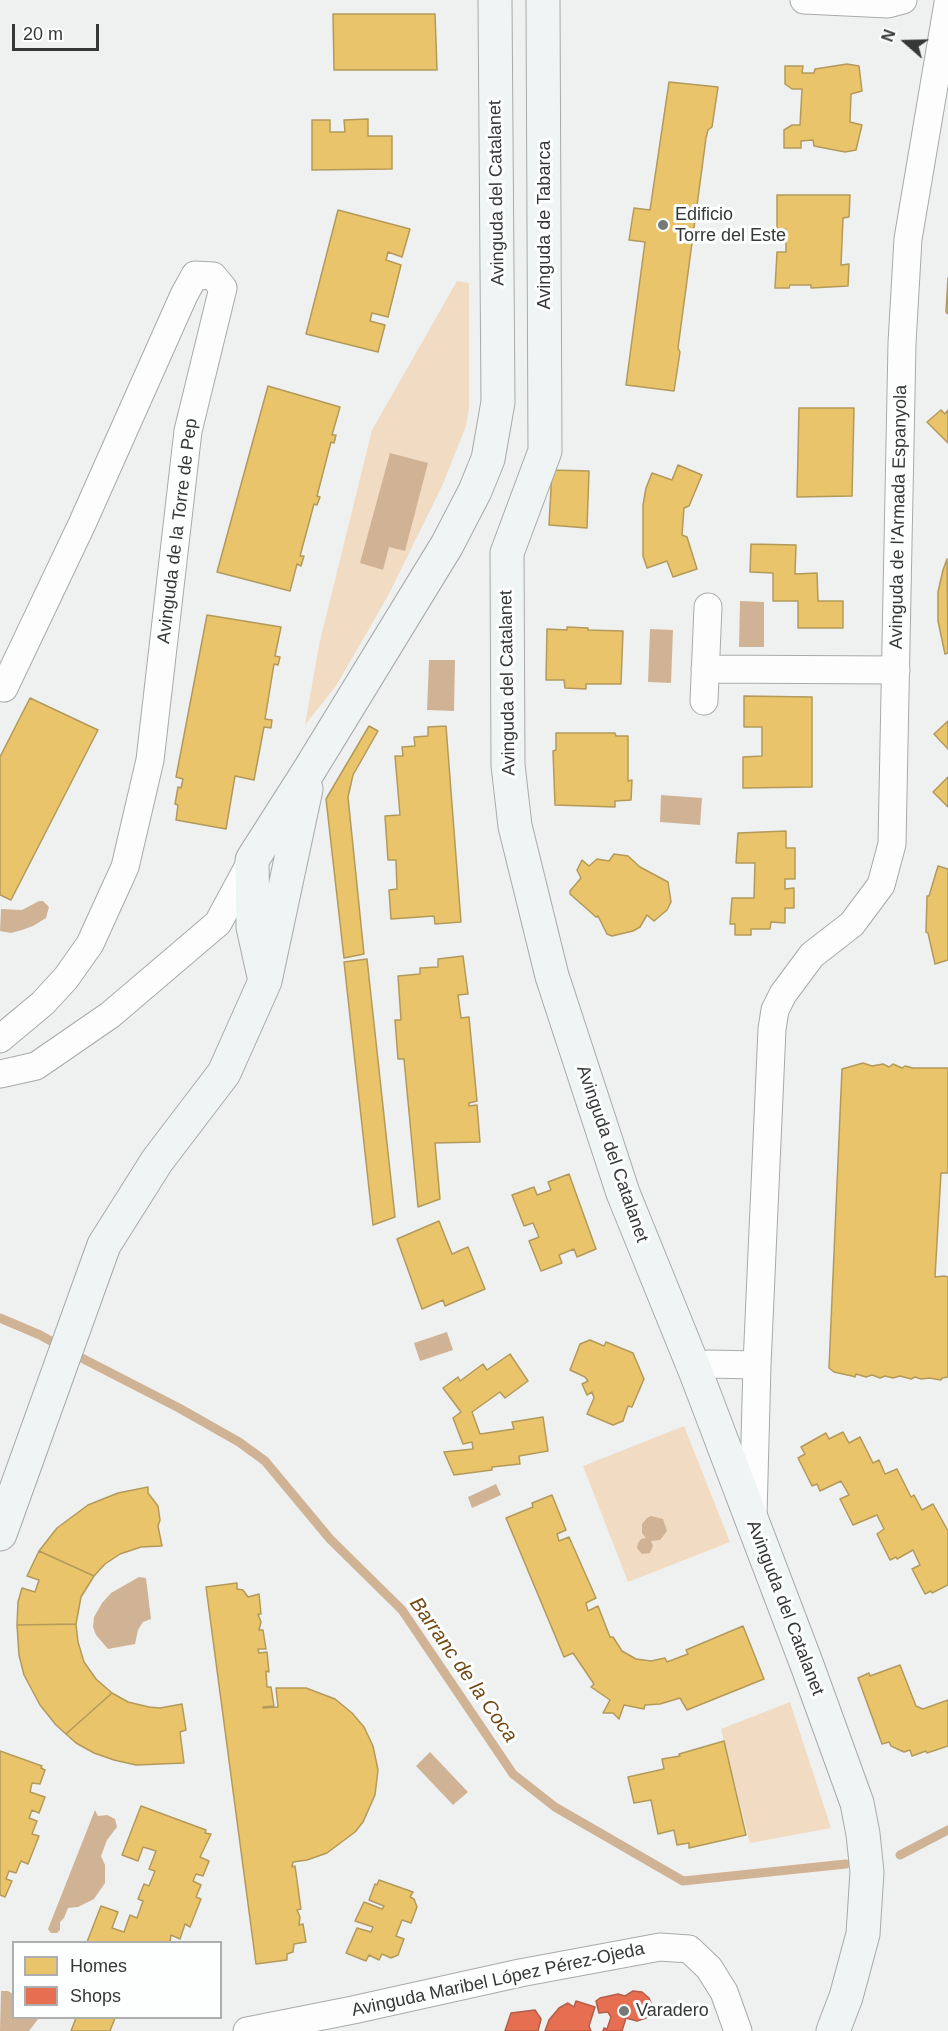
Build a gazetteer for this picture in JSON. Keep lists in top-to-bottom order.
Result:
{
  "streets": {
    "street": [
      "Avinguda del Catalanet",
      "Avinguda de Tabarca",
      "Avinguda de l'Armada Espanyola",
      "Avinguda de la Torre de Pep",
      "Avinguda Maribel López Pérez-Ojeda"
    ]
  },
  "crossings": [
    ["Avinguda del Catalanet", "Avinguda de Tabarca"]
  ],
  "water": ["Barranc de la Coca"],
  "places": ["Edificio Torre del Este", "Varadero"],
  "legend": ["Homes", "Shops"],
  "scale_bar": "20 m",
  "north": "left"
}
